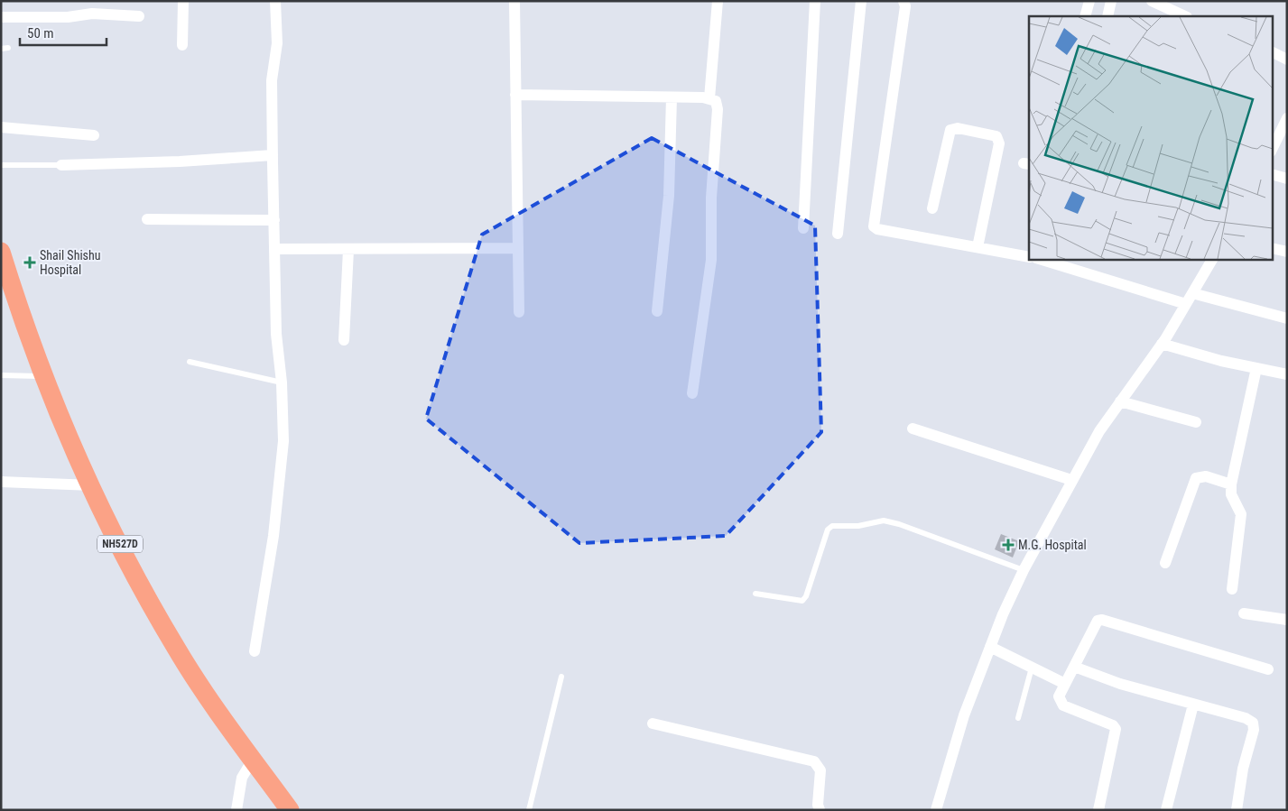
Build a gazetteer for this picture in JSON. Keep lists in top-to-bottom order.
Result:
{
  "streets": {
    "highway": ["NH527D"]
  },
  "places": {
    "health": ["Shail Shishu Hospital", "M.G. Hospital"]
  },
  "scale_bar": "50 m"
}
